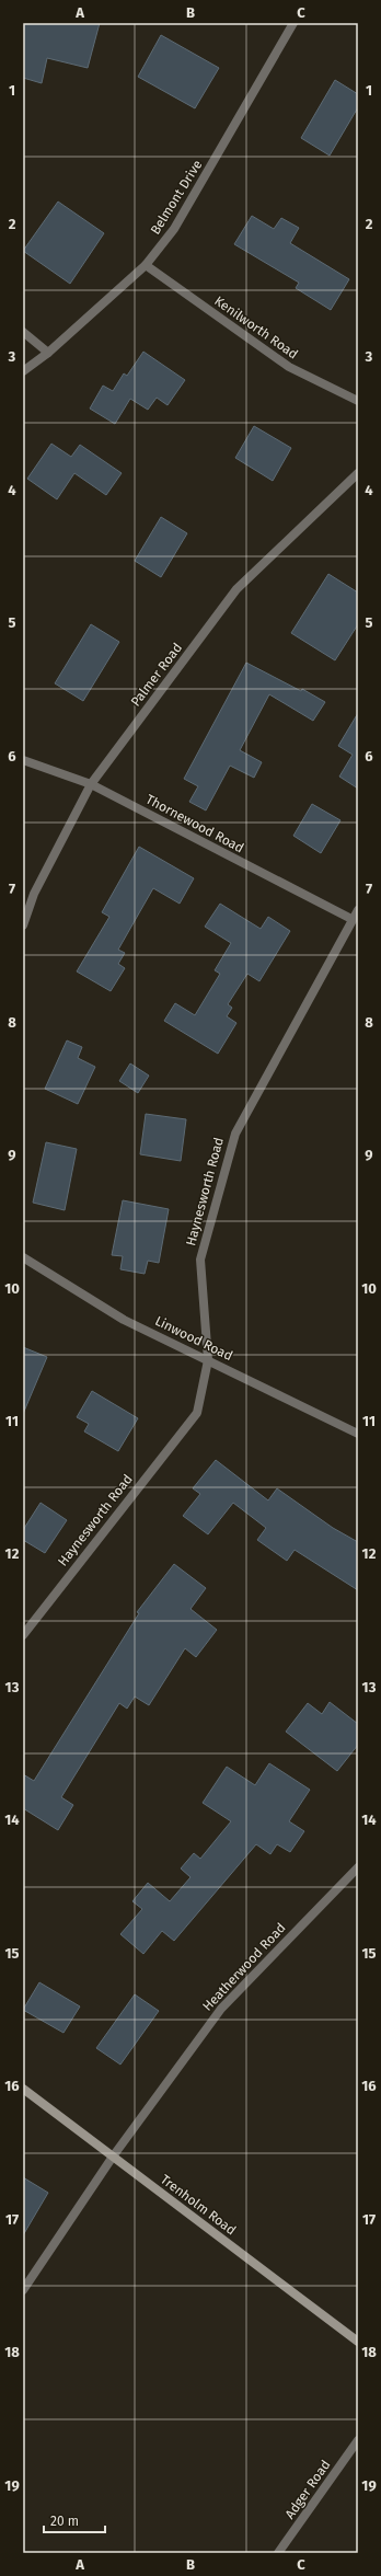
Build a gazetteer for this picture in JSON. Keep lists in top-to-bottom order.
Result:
{
  "streets": {
    "main road": ["Trenholm Road"],
    "street": [
      "Belmont Drive",
      "Kenilworth Road",
      "Palmer Road",
      "Thornewood Road",
      "Haynesworth Road",
      "Linwood Road",
      "Heatherwood Road",
      "Adger Road"
    ]
  },
  "crossings": [
    ["Belmont Drive", "Kenilworth Road"],
    ["Palmer Road", "Thornewood Road"],
    ["Thornewood Road", "Haynesworth Road"],
    ["Haynesworth Road", "Linwood Road"],
    ["Heatherwood Road", "Trenholm Road"]
  ],
  "scale_bar": "20 m",
  "grid": {
    "columns": ["A", "B", "C"],
    "rows": [
      "1",
      "2",
      "3",
      "4",
      "5",
      "6",
      "7",
      "8",
      "9",
      "10",
      "11",
      "12",
      "13",
      "14",
      "15",
      "16",
      "17",
      "18",
      "19"
    ]
  }
}
